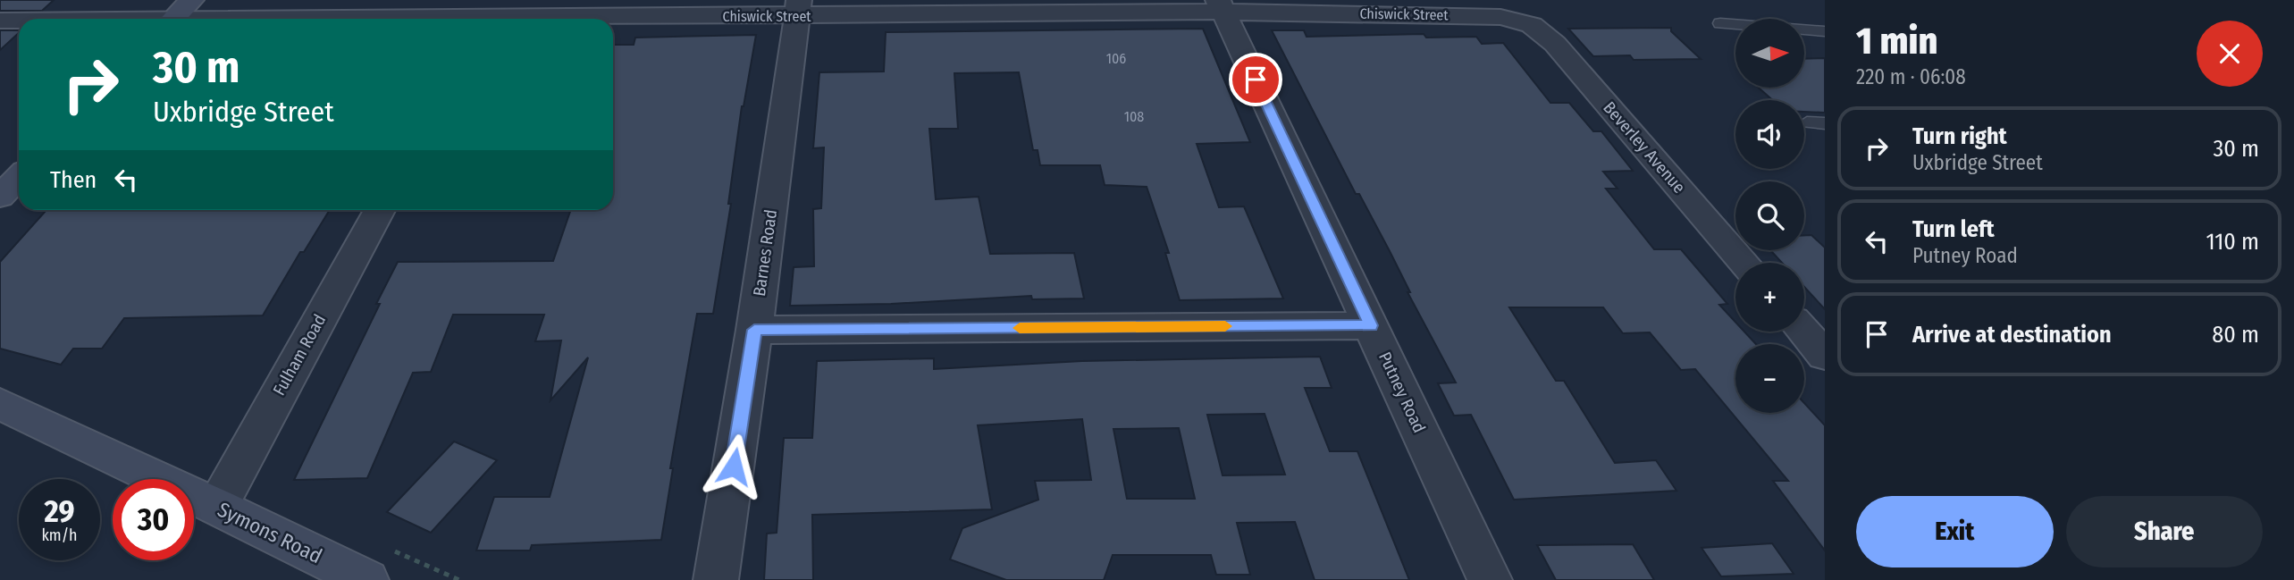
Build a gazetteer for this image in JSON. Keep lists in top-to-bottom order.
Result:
{
  "streets": {
    "main road": ["Symons Road"],
    "street": [
      "Chiswick Street",
      "Beverley Avenue",
      "Barnes Road",
      "Fulham Road",
      "Putney Road"
    ]
  },
  "crossings": [
    ["Chiswick Street", "Beverley Avenue"],
    ["Chiswick Street", "Barnes Road"],
    ["Chiswick Street", "Putney Road"],
    ["Fulham Road", "Symons Road"]
  ],
  "house_numbers": ["106", "108"],
  "north": "right",
  "page": {
    "heading": ["1 min", "220 m · 06:08"],
    "map_buttons": ["+", "−"],
    "turn": ["30 m", "Uxbridge Street"],
    "list": [
      {
        "name": "Turn right",
        "note": "Uxbridge Street",
        "value": "30 m"
      },
      {
        "name": "Turn left",
        "note": "Putney Road",
        "value": "110 m"
      },
      {
        "name": "Arrive at destination",
        "value": "80 m"
      }
    ],
    "then": "Then",
    "speed": "29 km/h",
    "limit": "30",
    "buttons": ["Exit", "Share"]
  }
}
